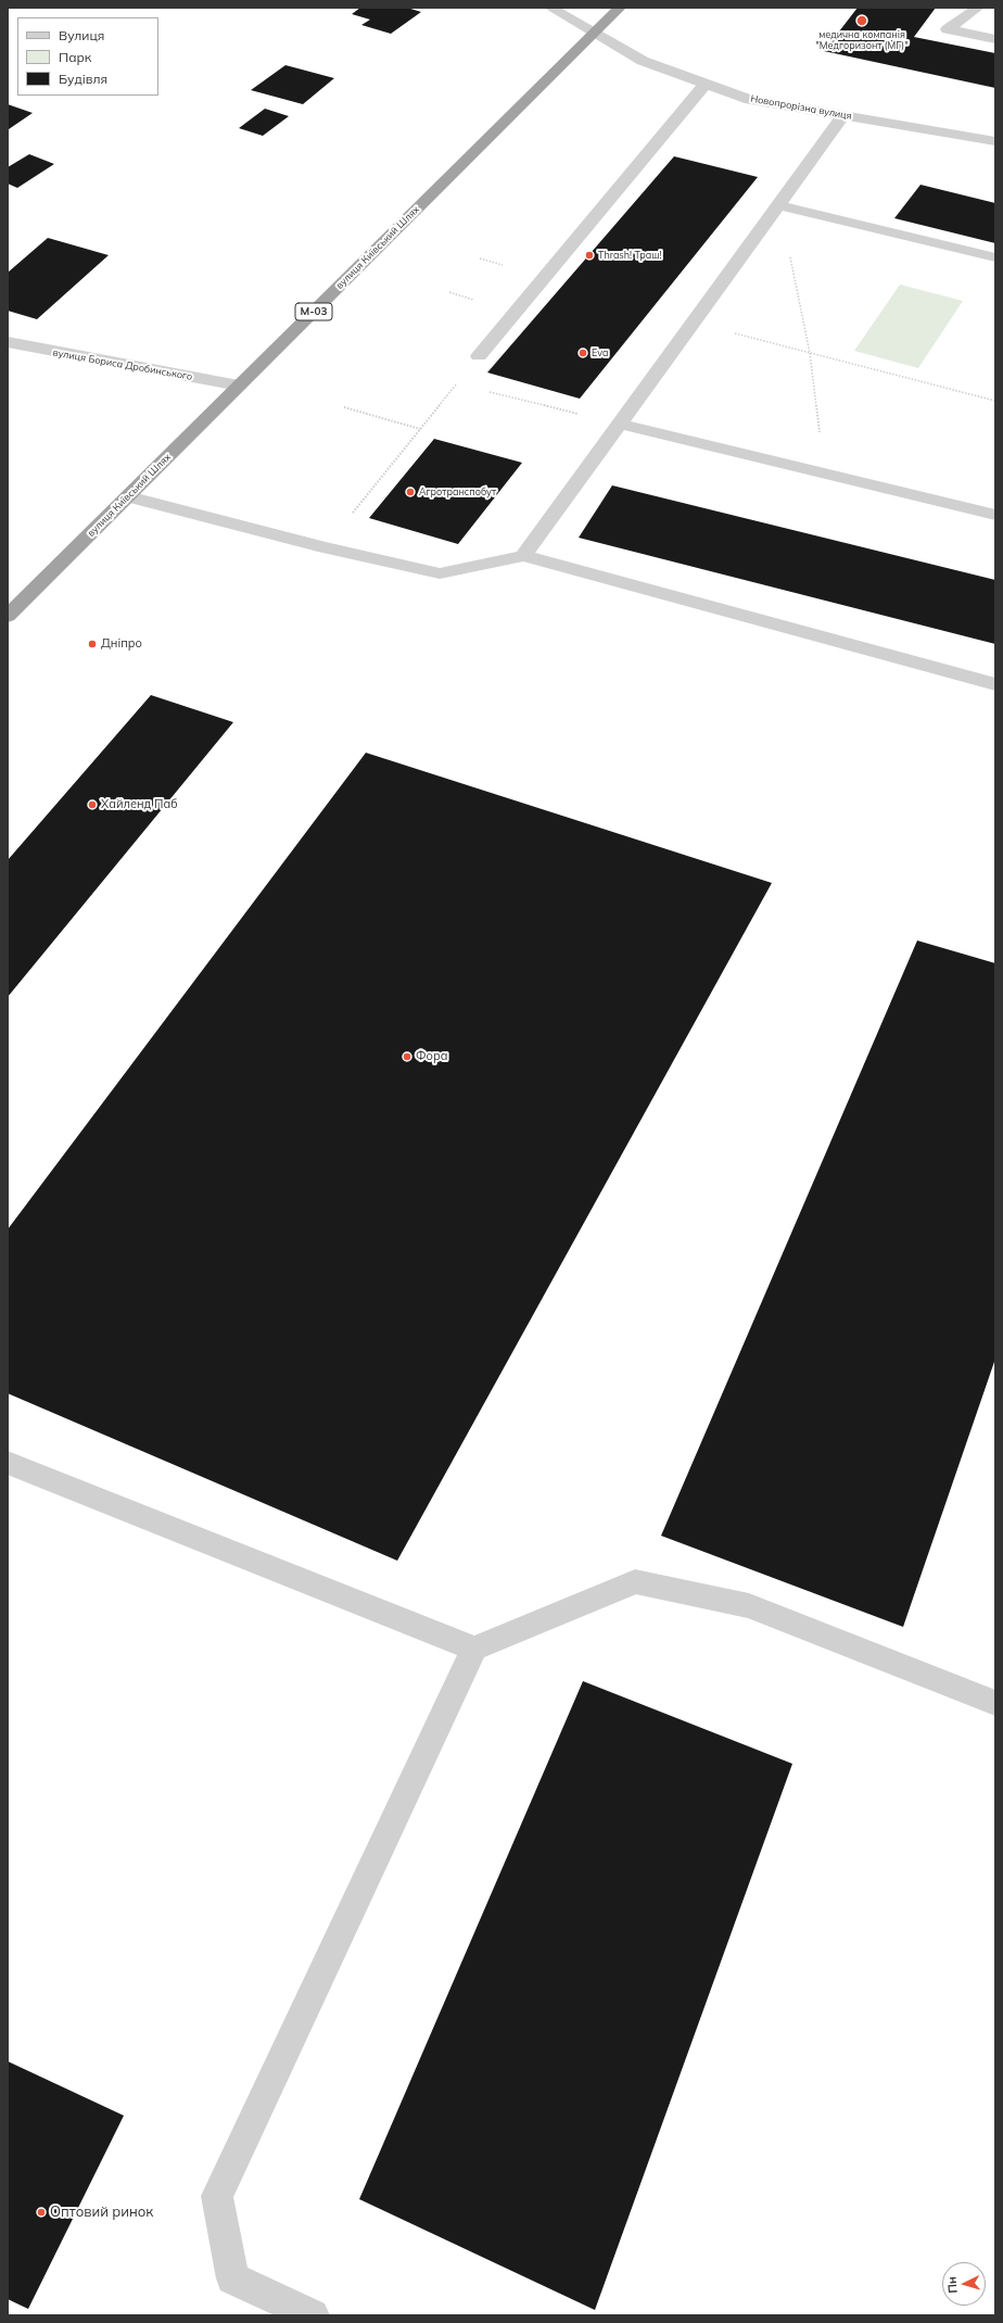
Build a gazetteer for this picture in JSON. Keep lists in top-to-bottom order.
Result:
{
  "streets": {
    "highway": ["вулиця Київський Шлях", "М-03"],
    "street": ["Новопрорізна вулиця", "вулиця Бориса Дробинського"]
  },
  "crossings": [
    ["Новопрорізна вулиця", "вулиця Київський Шлях"],
    ["вулиця Київський Шлях", "вулиця Бориса Дробинського"]
  ],
  "places": [
    "медична компанія \"Медгоризонт (МГ)\"",
    "Thrash! Траш!",
    "Eva",
    "Агротранспобут",
    "Дніпро",
    "Хайленд Паб",
    "Фора",
    "Оптовий ринок"
  ],
  "legend": ["Вулиця", "Парк", "Будівля"],
  "north": "left"
}
